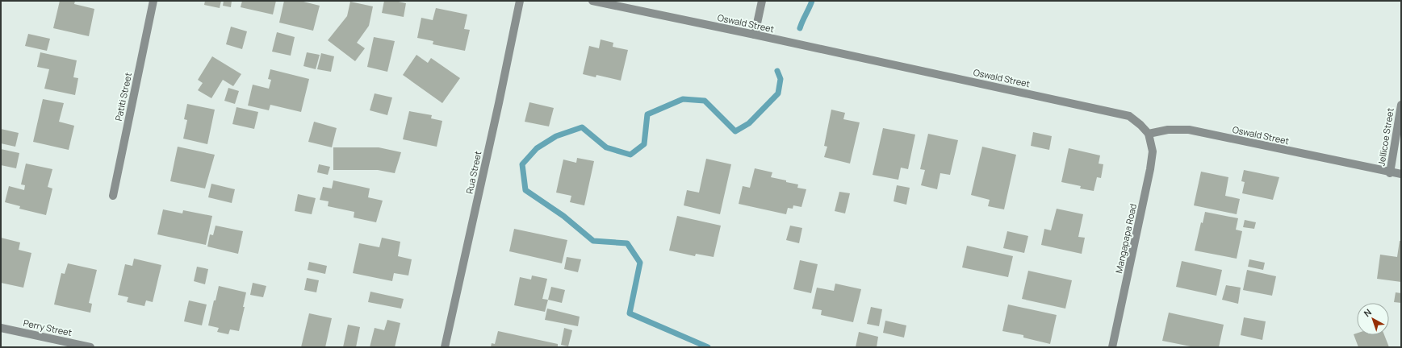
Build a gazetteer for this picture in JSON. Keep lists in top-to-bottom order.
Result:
{
  "streets": {
    "street": [
      "Oswald Street",
      "Patiti Street",
      "Jellicoe Street",
      "Rua Street",
      "Mangapapa Road",
      "Perry Street"
    ]
  },
  "crossings": [
    ["Oswald Street", "Jellicoe Street"],
    ["Oswald Street", "Mangapapa Road"]
  ],
  "north": "top left"
}
